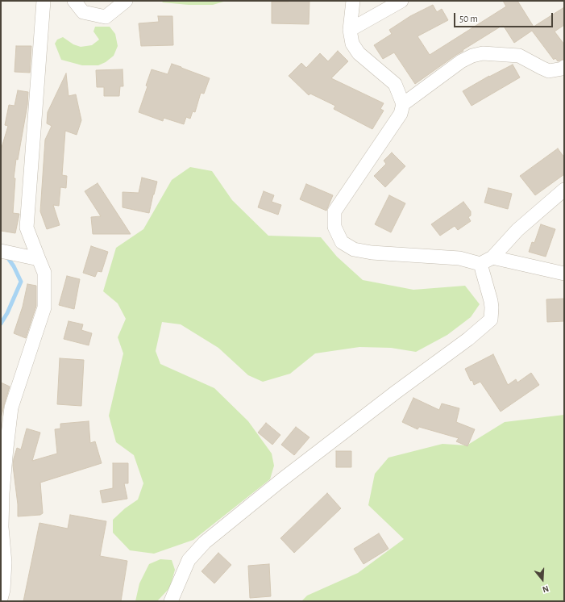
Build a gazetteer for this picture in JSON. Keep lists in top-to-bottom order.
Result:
{
  "scale_bar": "50 m",
  "north": "bottom"
}
